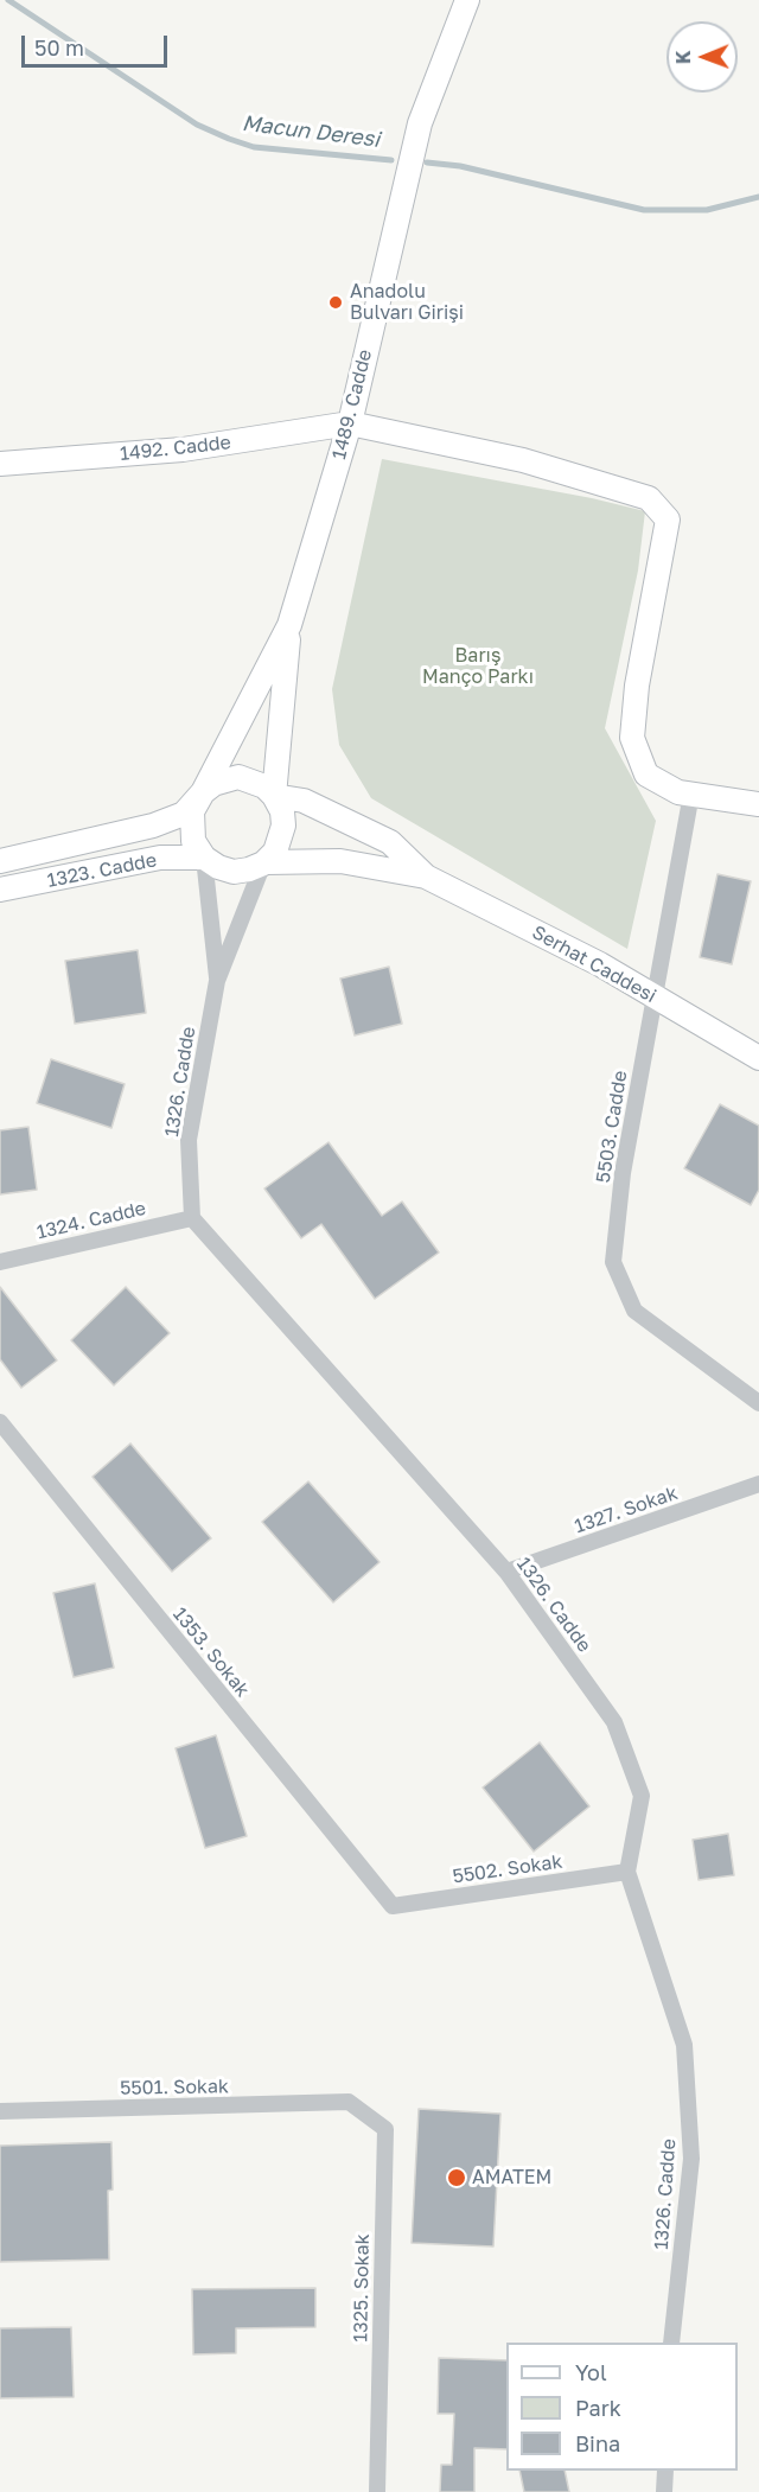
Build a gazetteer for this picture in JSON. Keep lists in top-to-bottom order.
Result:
{
  "streets": {
    "main road": [
      "1489. Cadde",
      "1492. Cadde",
      "1323. Cadde",
      "Serhat Caddesi"
    ],
    "street": [
      "1326. Cadde",
      "5503. Cadde",
      "1324. Cadde",
      "1327. Sokak",
      "1353. Sokak",
      "5502. Sokak",
      "5501. Sokak",
      "1325. Sokak"
    ]
  },
  "crossings": [
    ["1489. Cadde", "1492. Cadde"],
    ["1489. Cadde", "1323. Cadde"],
    ["Serhat Caddesi", "5503. Cadde"],
    ["1326. Cadde", "1324. Cadde"],
    ["1326. Cadde", "1327. Sokak"],
    ["1326. Cadde", "5502. Sokak"],
    ["1353. Sokak", "5502. Sokak"],
    ["5501. Sokak", "1325. Sokak"]
  ],
  "water": ["Macun Deresi"],
  "parks": ["Barış Manço Parkı"],
  "places": ["Anadolu Bulvarı Girişi", "AMATEM"],
  "legend": ["Yol", "Park", "Bina"],
  "scale_bar": "50 m",
  "north": "left"
}
